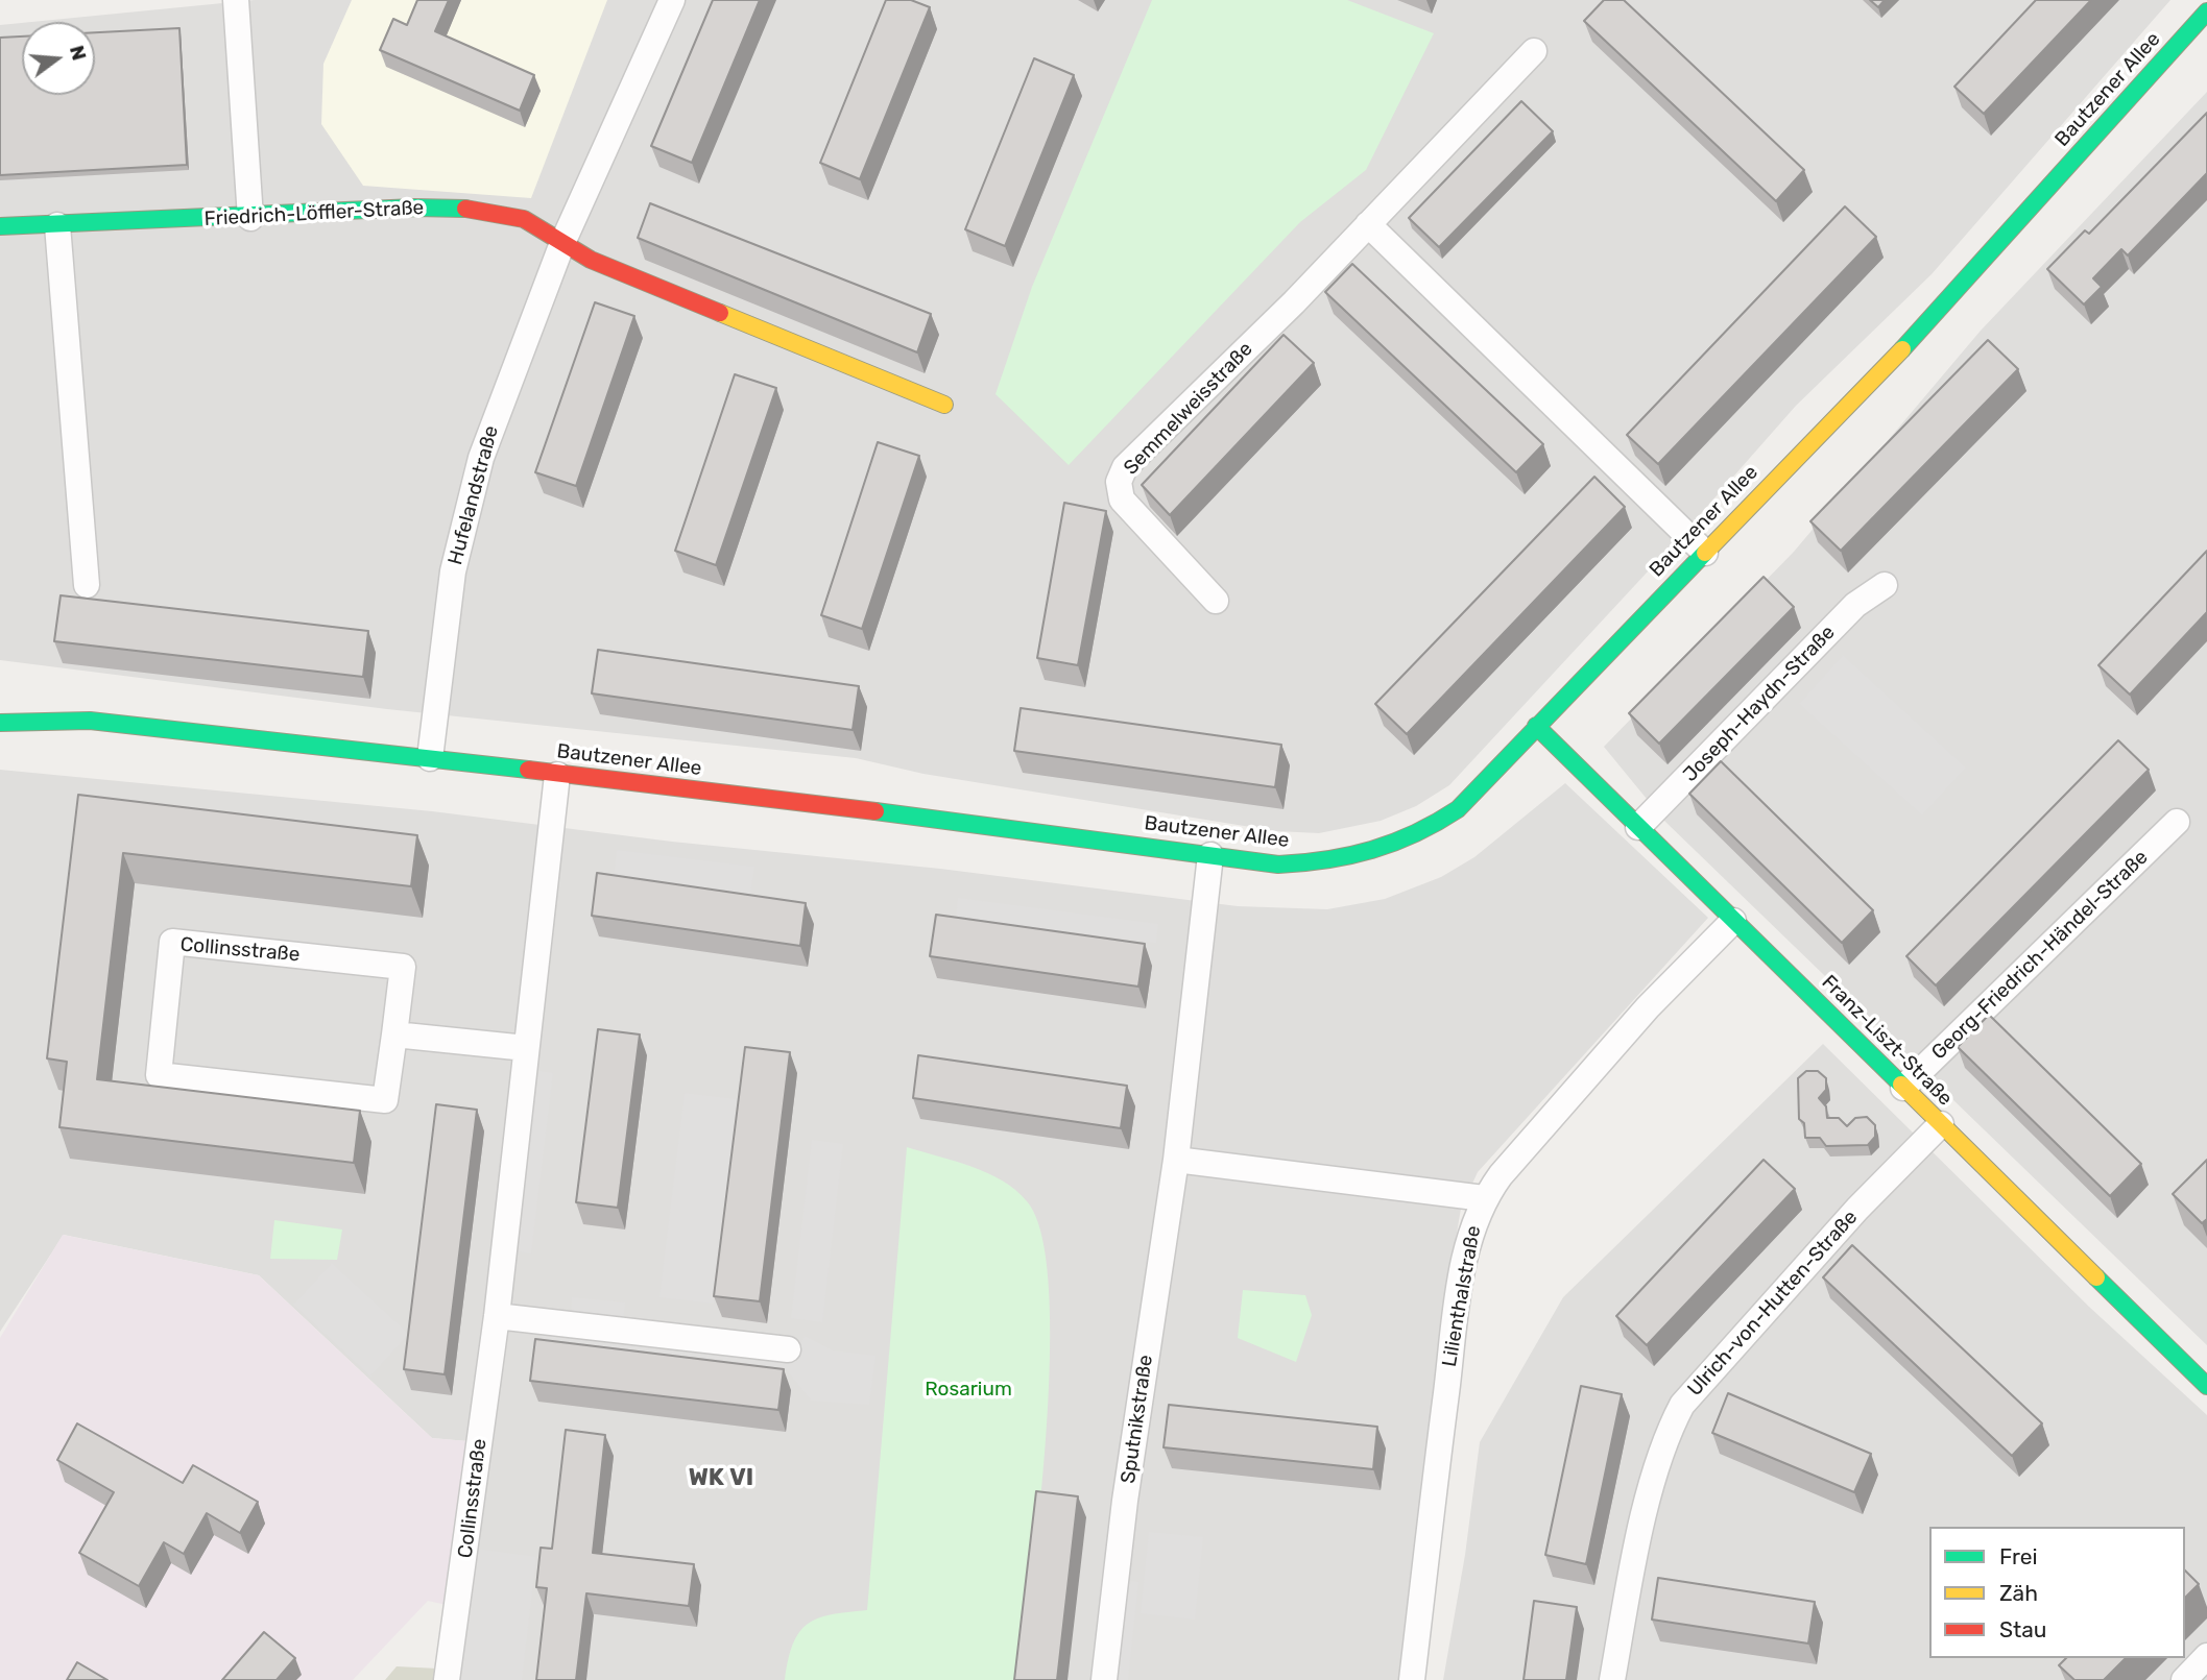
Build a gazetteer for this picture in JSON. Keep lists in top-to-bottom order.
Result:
{
  "streets": {
    "street": [
      "Bautzener Allee",
      "Friedrich-Löffler-Straße",
      "Semmelweisstraße",
      "Hufelandstraße",
      "Joseph-Haydn-Straße",
      "Collinsstraße",
      "Georg-Friedrich-Händel-Straße",
      "Franz-Liszt-Straße",
      "Lilienthalstraße",
      "Ulrich-von-Hutten-Straße",
      "Sputnikstraße"
    ]
  },
  "crossings": [
    ["Bautzener Allee", "Hufelandstraße"],
    ["Bautzener Allee", "Collinsstraße"],
    ["Bautzener Allee", "Franz-Liszt-Straße"],
    ["Bautzener Allee", "Sputnikstraße"],
    ["Friedrich-Löffler-Straße", "Hufelandstraße"],
    ["Joseph-Haydn-Straße", "Franz-Liszt-Straße"],
    ["Georg-Friedrich-Händel-Straße", "Franz-Liszt-Straße"],
    ["Franz-Liszt-Straße", "Lilienthalstraße"],
    ["Franz-Liszt-Straße", "Ulrich-von-Hutten-Straße"]
  ],
  "districts": ["WK VI"],
  "parks": ["Rosarium"],
  "legend": ["Frei", "Zäh", "Stau"],
  "north": "right"
}
